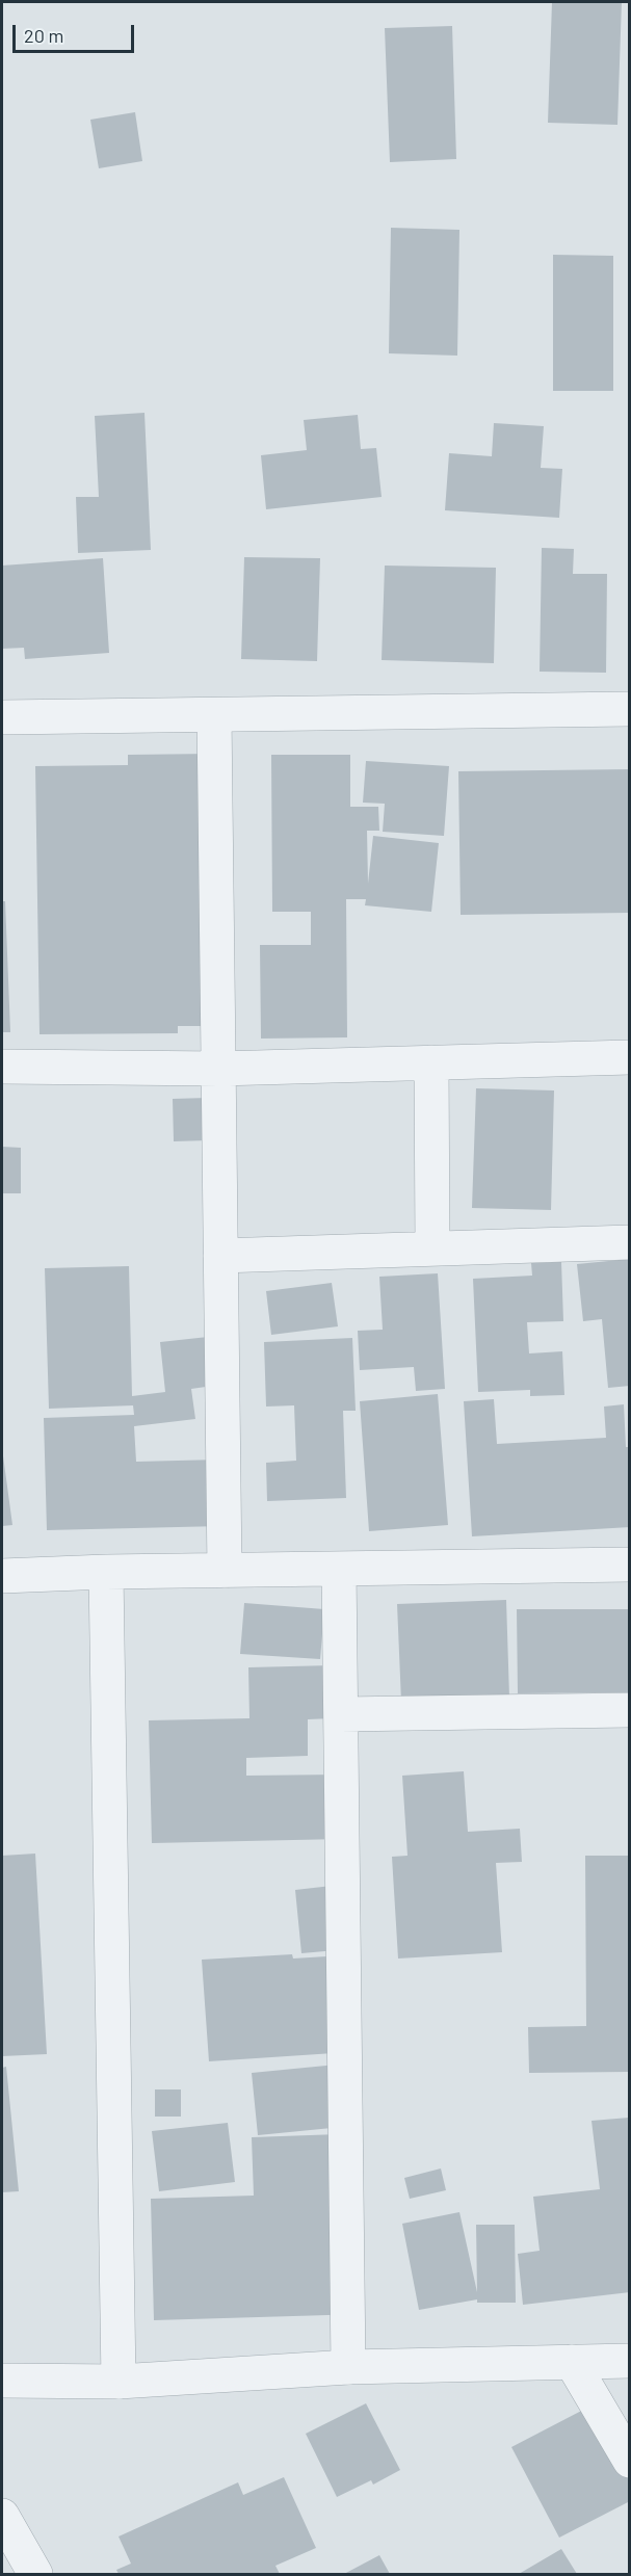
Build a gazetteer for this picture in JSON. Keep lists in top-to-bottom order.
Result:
{
  "scale_bar": "20 m"
}
